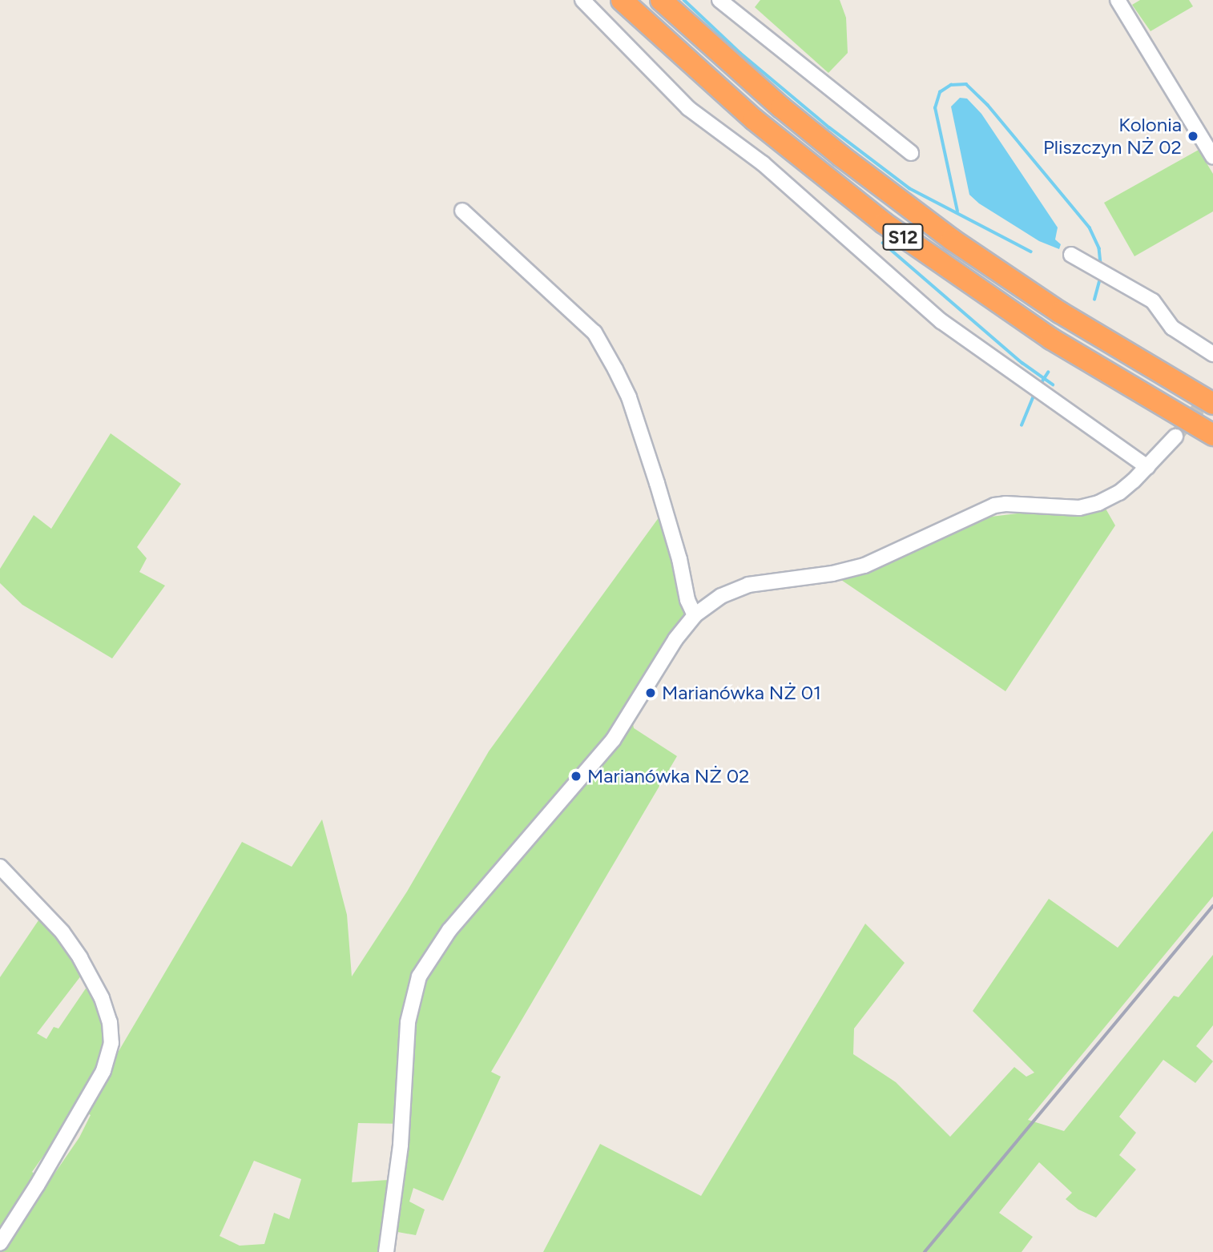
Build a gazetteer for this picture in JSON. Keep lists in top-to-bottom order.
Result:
{
  "streets": {
    "highway": ["S12"]
  },
  "places": ["Kolonia Pliszczyn NŻ 02", "Marianówka NŻ 01", "Marianówka NŻ 02"]
}
